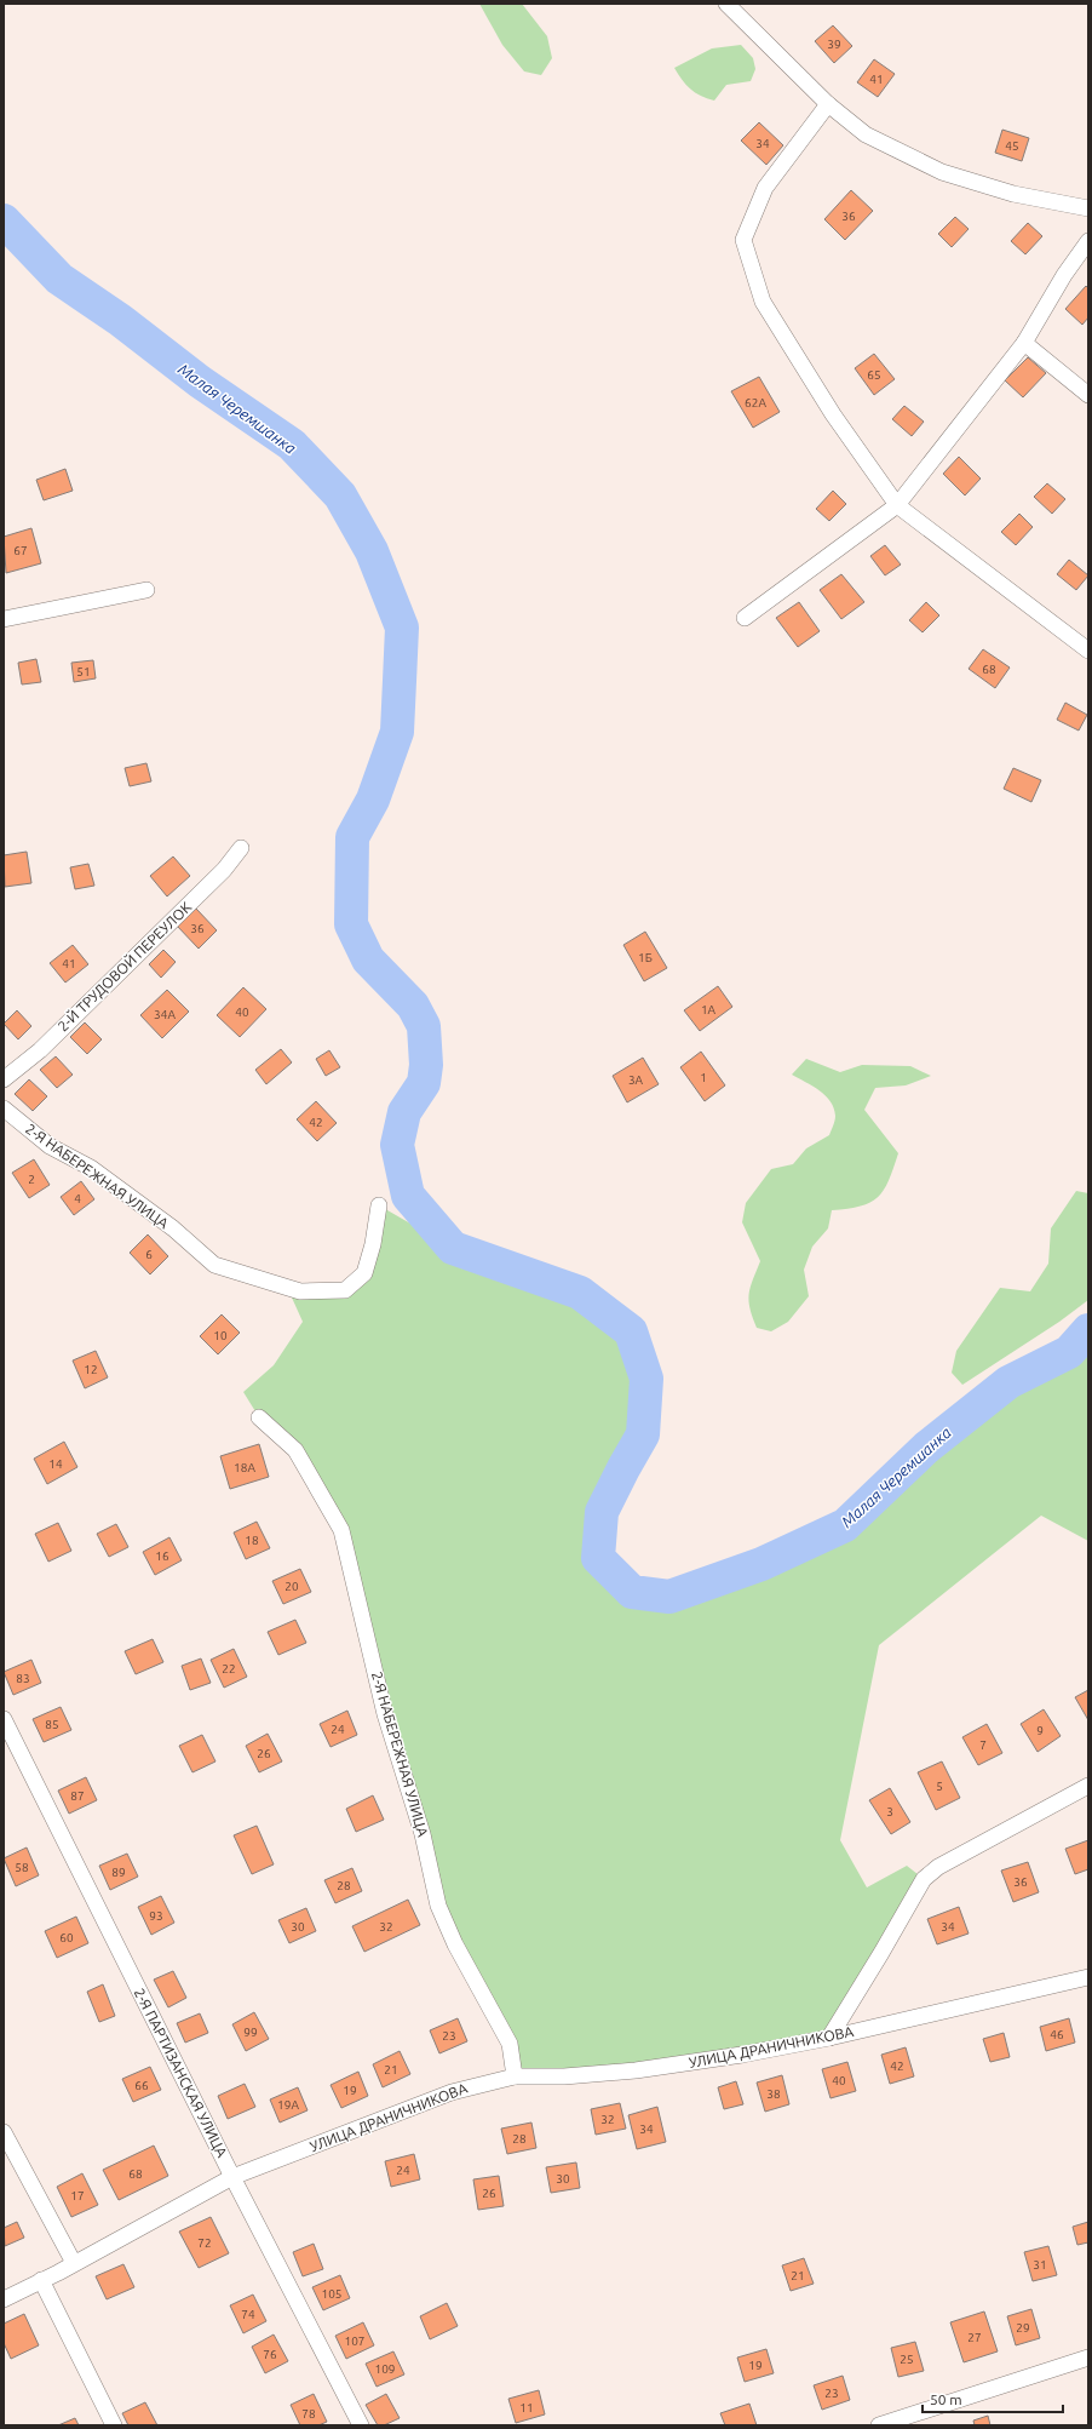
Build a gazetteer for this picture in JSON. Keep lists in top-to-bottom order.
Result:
{
  "streets": {
    "street": [
      "2-Й ТРУДОВОЙ ПЕРЕУЛОК",
      "2-Я НАБЕРЕЖНАЯ УЛИЦА",
      "УЛИЦА ДРАНИЧНИКОВА",
      "2-Я ПАРТИЗАНСКАЯ УЛИЦА"
    ]
  },
  "crossings": [
    ["2-Я НАБЕРЕЖНАЯ УЛИЦА", "УЛИЦА ДРАНИЧНИКОВА"],
    ["УЛИЦА ДРАНИЧНИКОВА", "2-Я ПАРТИЗАНСКАЯ УЛИЦА"]
  ],
  "water": ["Малая Черемшанка"],
  "house_numbers": [
    "39",
    "41",
    "34",
    "45",
    "36",
    "65",
    "62А",
    "67",
    "68",
    "51",
    "36",
    "1Б",
    "41",
    "1А",
    "40",
    "34А",
    "1",
    "3А",
    "42",
    "2",
    "4",
    "6",
    "10",
    "12",
    "14",
    "18А",
    "18",
    "16",
    "20",
    "22",
    "83",
    "85",
    "24",
    "9",
    "7",
    "26",
    "5",
    "87",
    "3",
    "58",
    "89",
    "36",
    "28",
    "93",
    "30",
    "32",
    "34",
    "60",
    "99",
    "46",
    "23",
    "42",
    "21",
    "40",
    "66",
    "19",
    "38",
    "19А",
    "32",
    "34",
    "28",
    "24",
    "68",
    "30",
    "26",
    "17",
    "72",
    "31",
    "21",
    "105",
    "74",
    "29",
    "27",
    "107",
    "76",
    "25",
    "19",
    "109",
    "23",
    "11",
    "78"
  ],
  "scale_bar": "50 m"
}
